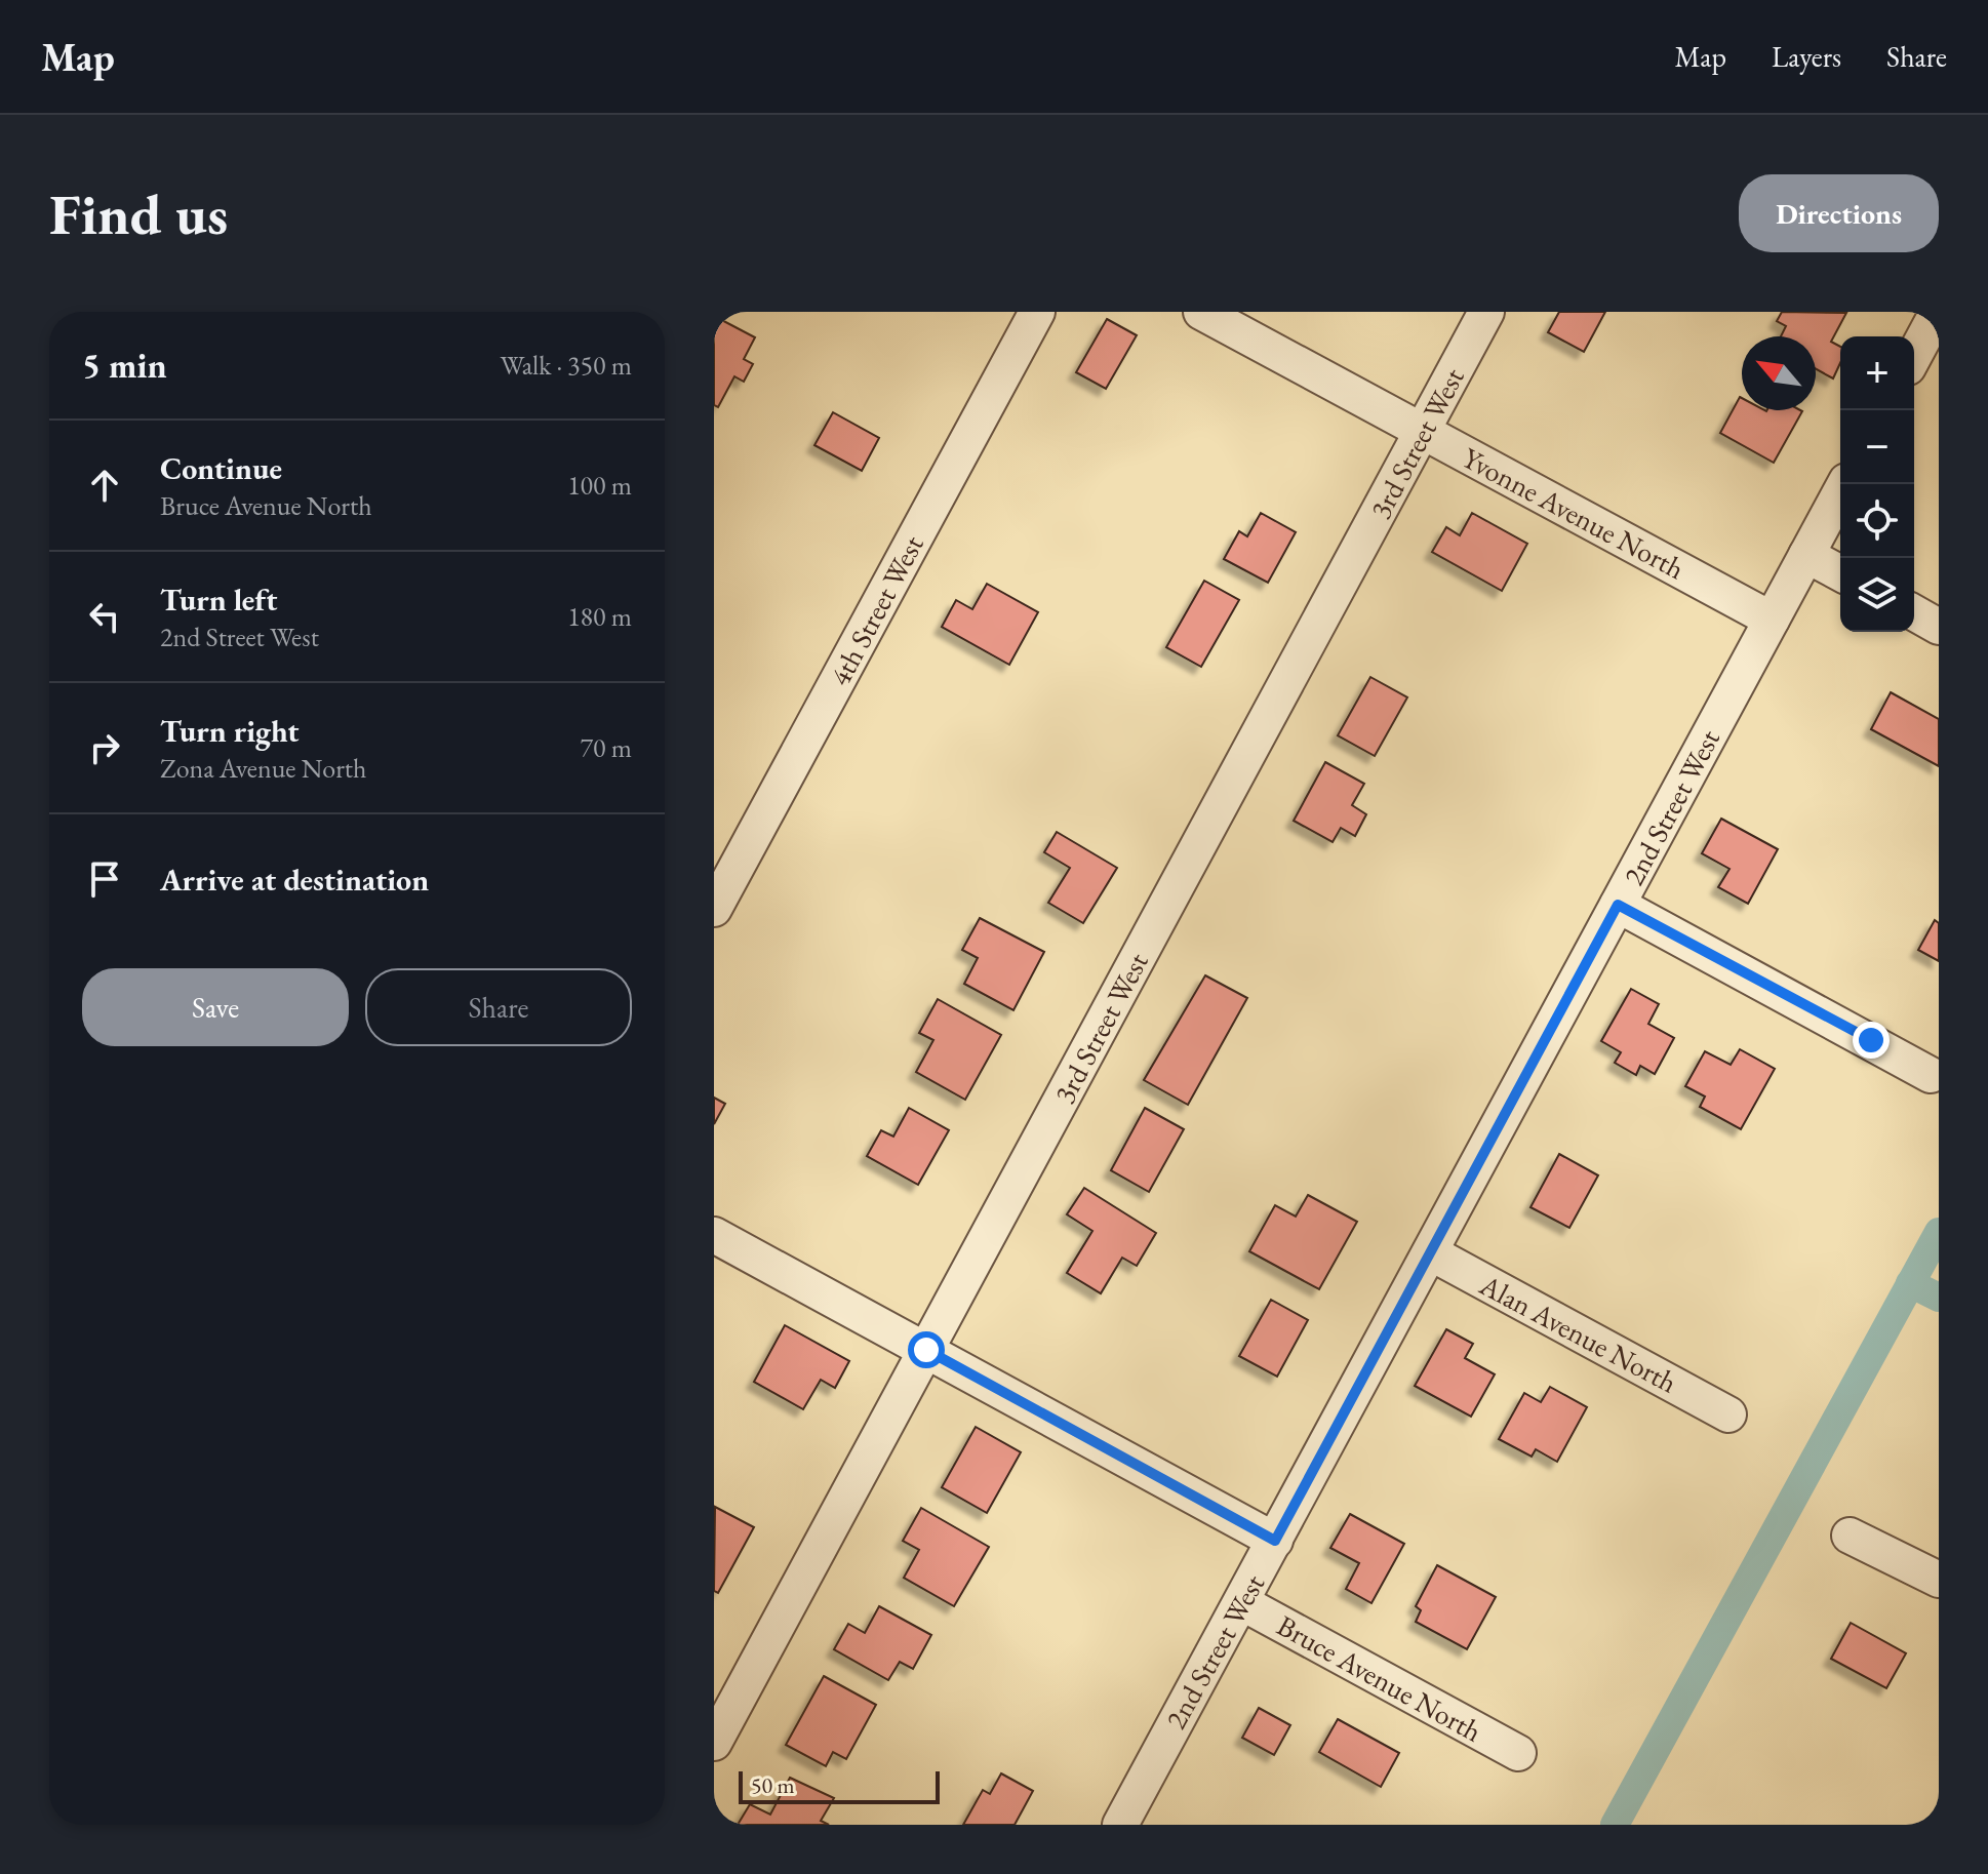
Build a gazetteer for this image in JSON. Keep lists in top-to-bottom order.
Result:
{
  "streets": {
    "street": [
      "3rd Street West",
      "Yvonne Avenue North",
      "4th Street West",
      "2nd Street West",
      "Alan Avenue North",
      "Bruce Avenue North"
    ]
  },
  "crossings": [
    ["3rd Street West", "Yvonne Avenue North"],
    ["Yvonne Avenue North", "2nd Street West"],
    ["2nd Street West", "Alan Avenue North"],
    ["2nd Street West", "Bruce Avenue North"]
  ],
  "scale_bar": "50 m",
  "north": "top left",
  "page": {
    "header": "Map",
    "nav": ["Map", "Layers", "Share"],
    "buttons": [
      "Directions",
      ["Save", "Share"]
    ],
    "title": "Find us",
    "heading": ["5 min", "Walk · 350 m"],
    "map_buttons": ["+", "−"],
    "list": [
      ["Continue", "Bruce Avenue North", "100 m"],
      ["Turn left", "2nd Street West", "180 m"],
      ["Turn right", "Zona Avenue North", "70 m"],
      "Arrive at destination"
    ],
    "scale": "50 m"
  }
}
